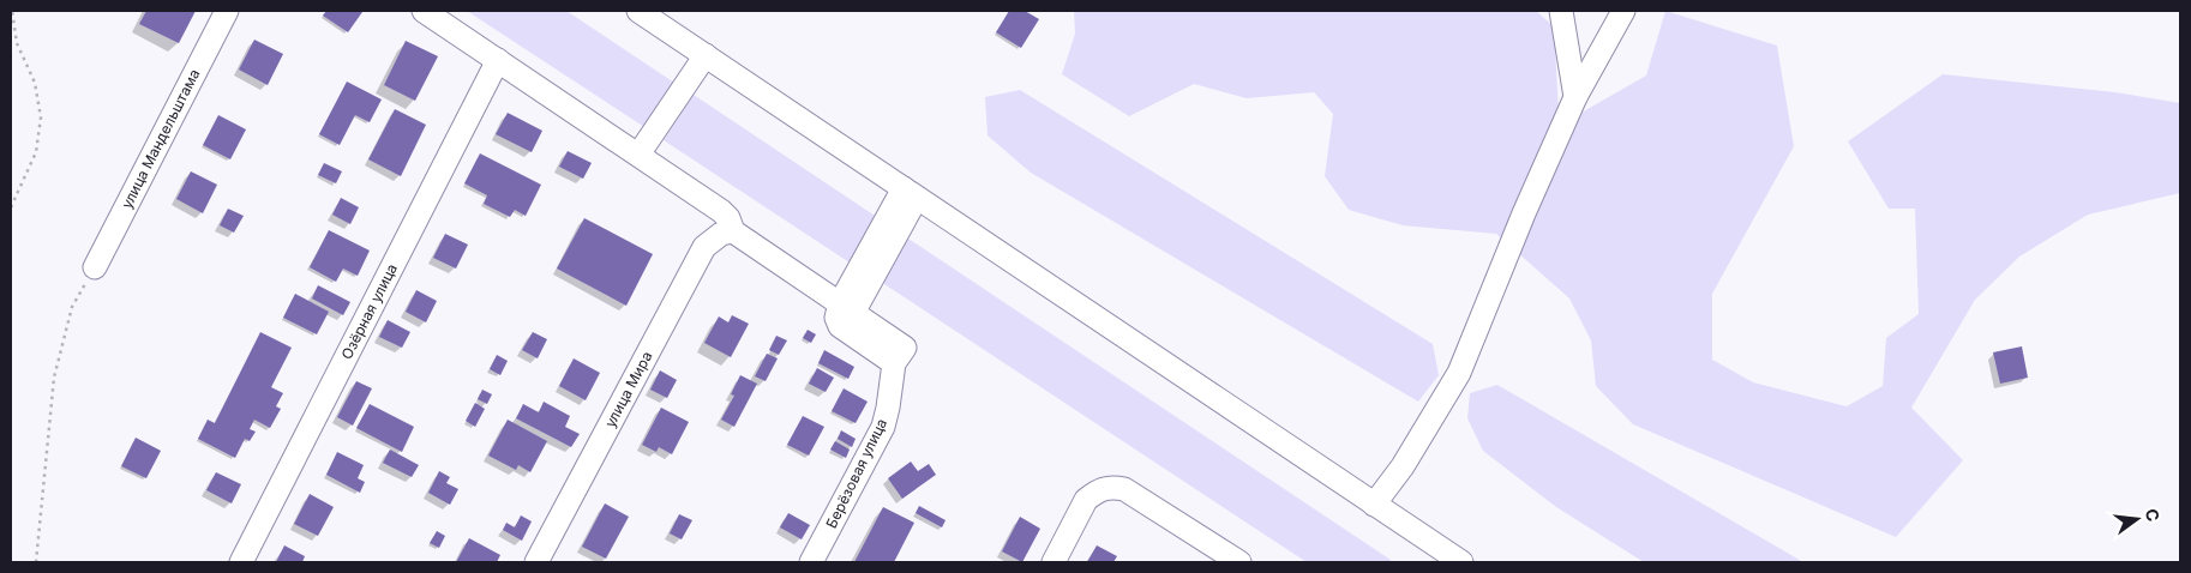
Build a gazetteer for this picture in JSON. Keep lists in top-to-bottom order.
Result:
{
  "streets": {
    "street": [
      "улица Мандельштама",
      "Озёрная улица",
      "улица Мира",
      "Берёзовая улица"
    ]
  },
  "north": "right"
}
